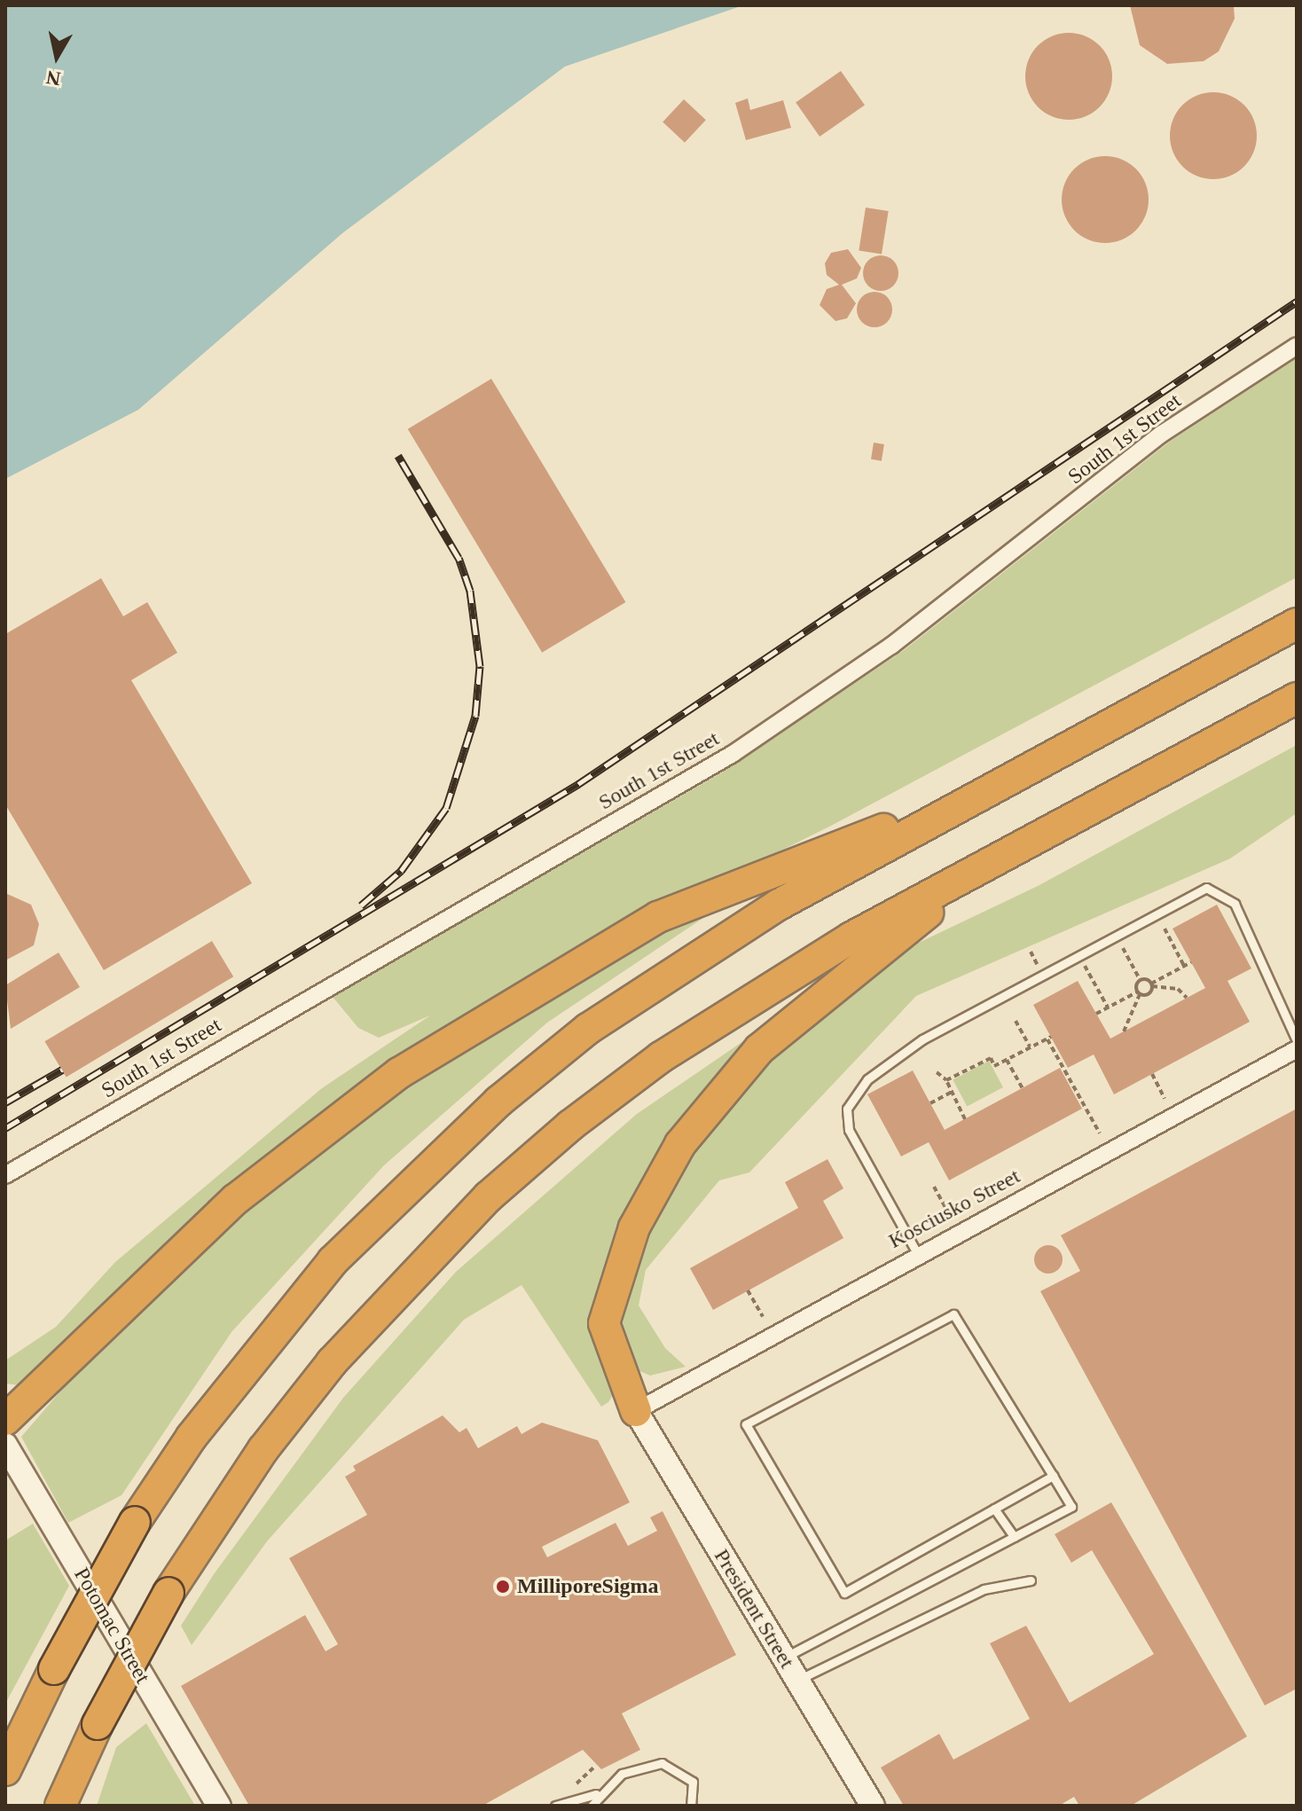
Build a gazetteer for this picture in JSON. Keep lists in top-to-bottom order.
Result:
{
  "streets": {
    "street": [
      "South 1st Street",
      "Kosciusko Street",
      "President Street",
      "Potomac Street"
    ]
  },
  "crossings": [
    ["Kosciusko Street", "President Street"]
  ],
  "places": ["MilliporeSigma"],
  "north": "bottom"
}
